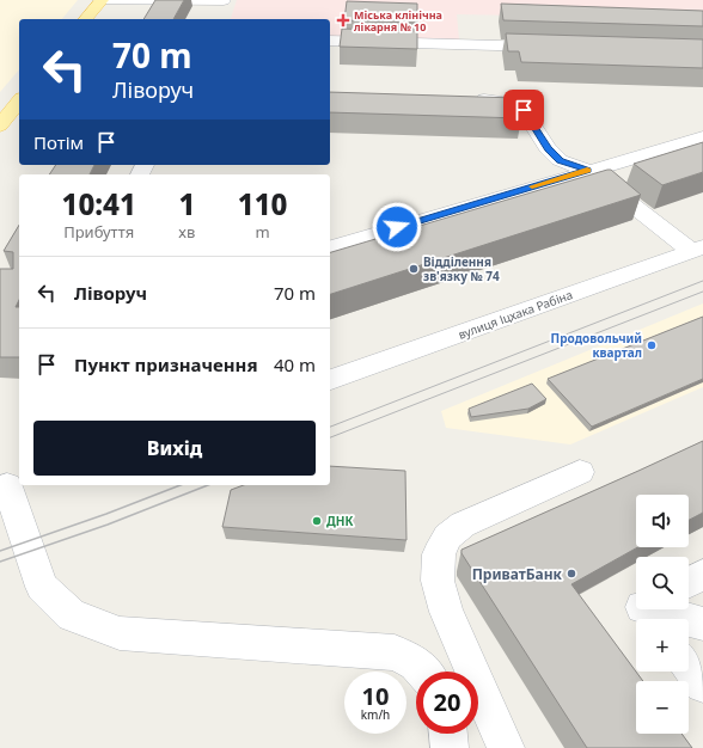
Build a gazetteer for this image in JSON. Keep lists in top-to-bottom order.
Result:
{
  "streets": {
    "street": ["вулиця Іцхака Рабіна"]
  },
  "places": {
    "health": ["Міська клінічна лікарня № 10"],
    "other": [
      "Відділення зв'язку № 74",
      "Продовольчий квартал",
      "ДНК",
      "ПриватБанк"
    ]
  },
  "page": {
    "turn": ["70 m", "Ліворуч"],
    "then": "Потім",
    "eta": [
      "10:41",
      "Прибуття",
      "1",
      "хв",
      "110",
      "m"
    ],
    "list": [
      {
        "name": "Ліворуч",
        "value": "70 m"
      },
      {
        "name": "Пункт призначення",
        "value": "40 m"
      }
    ],
    "buttons": "Вихід",
    "map_buttons": ["+", "−"],
    "speed": "10 km/h",
    "limit": "20"
  }
}
